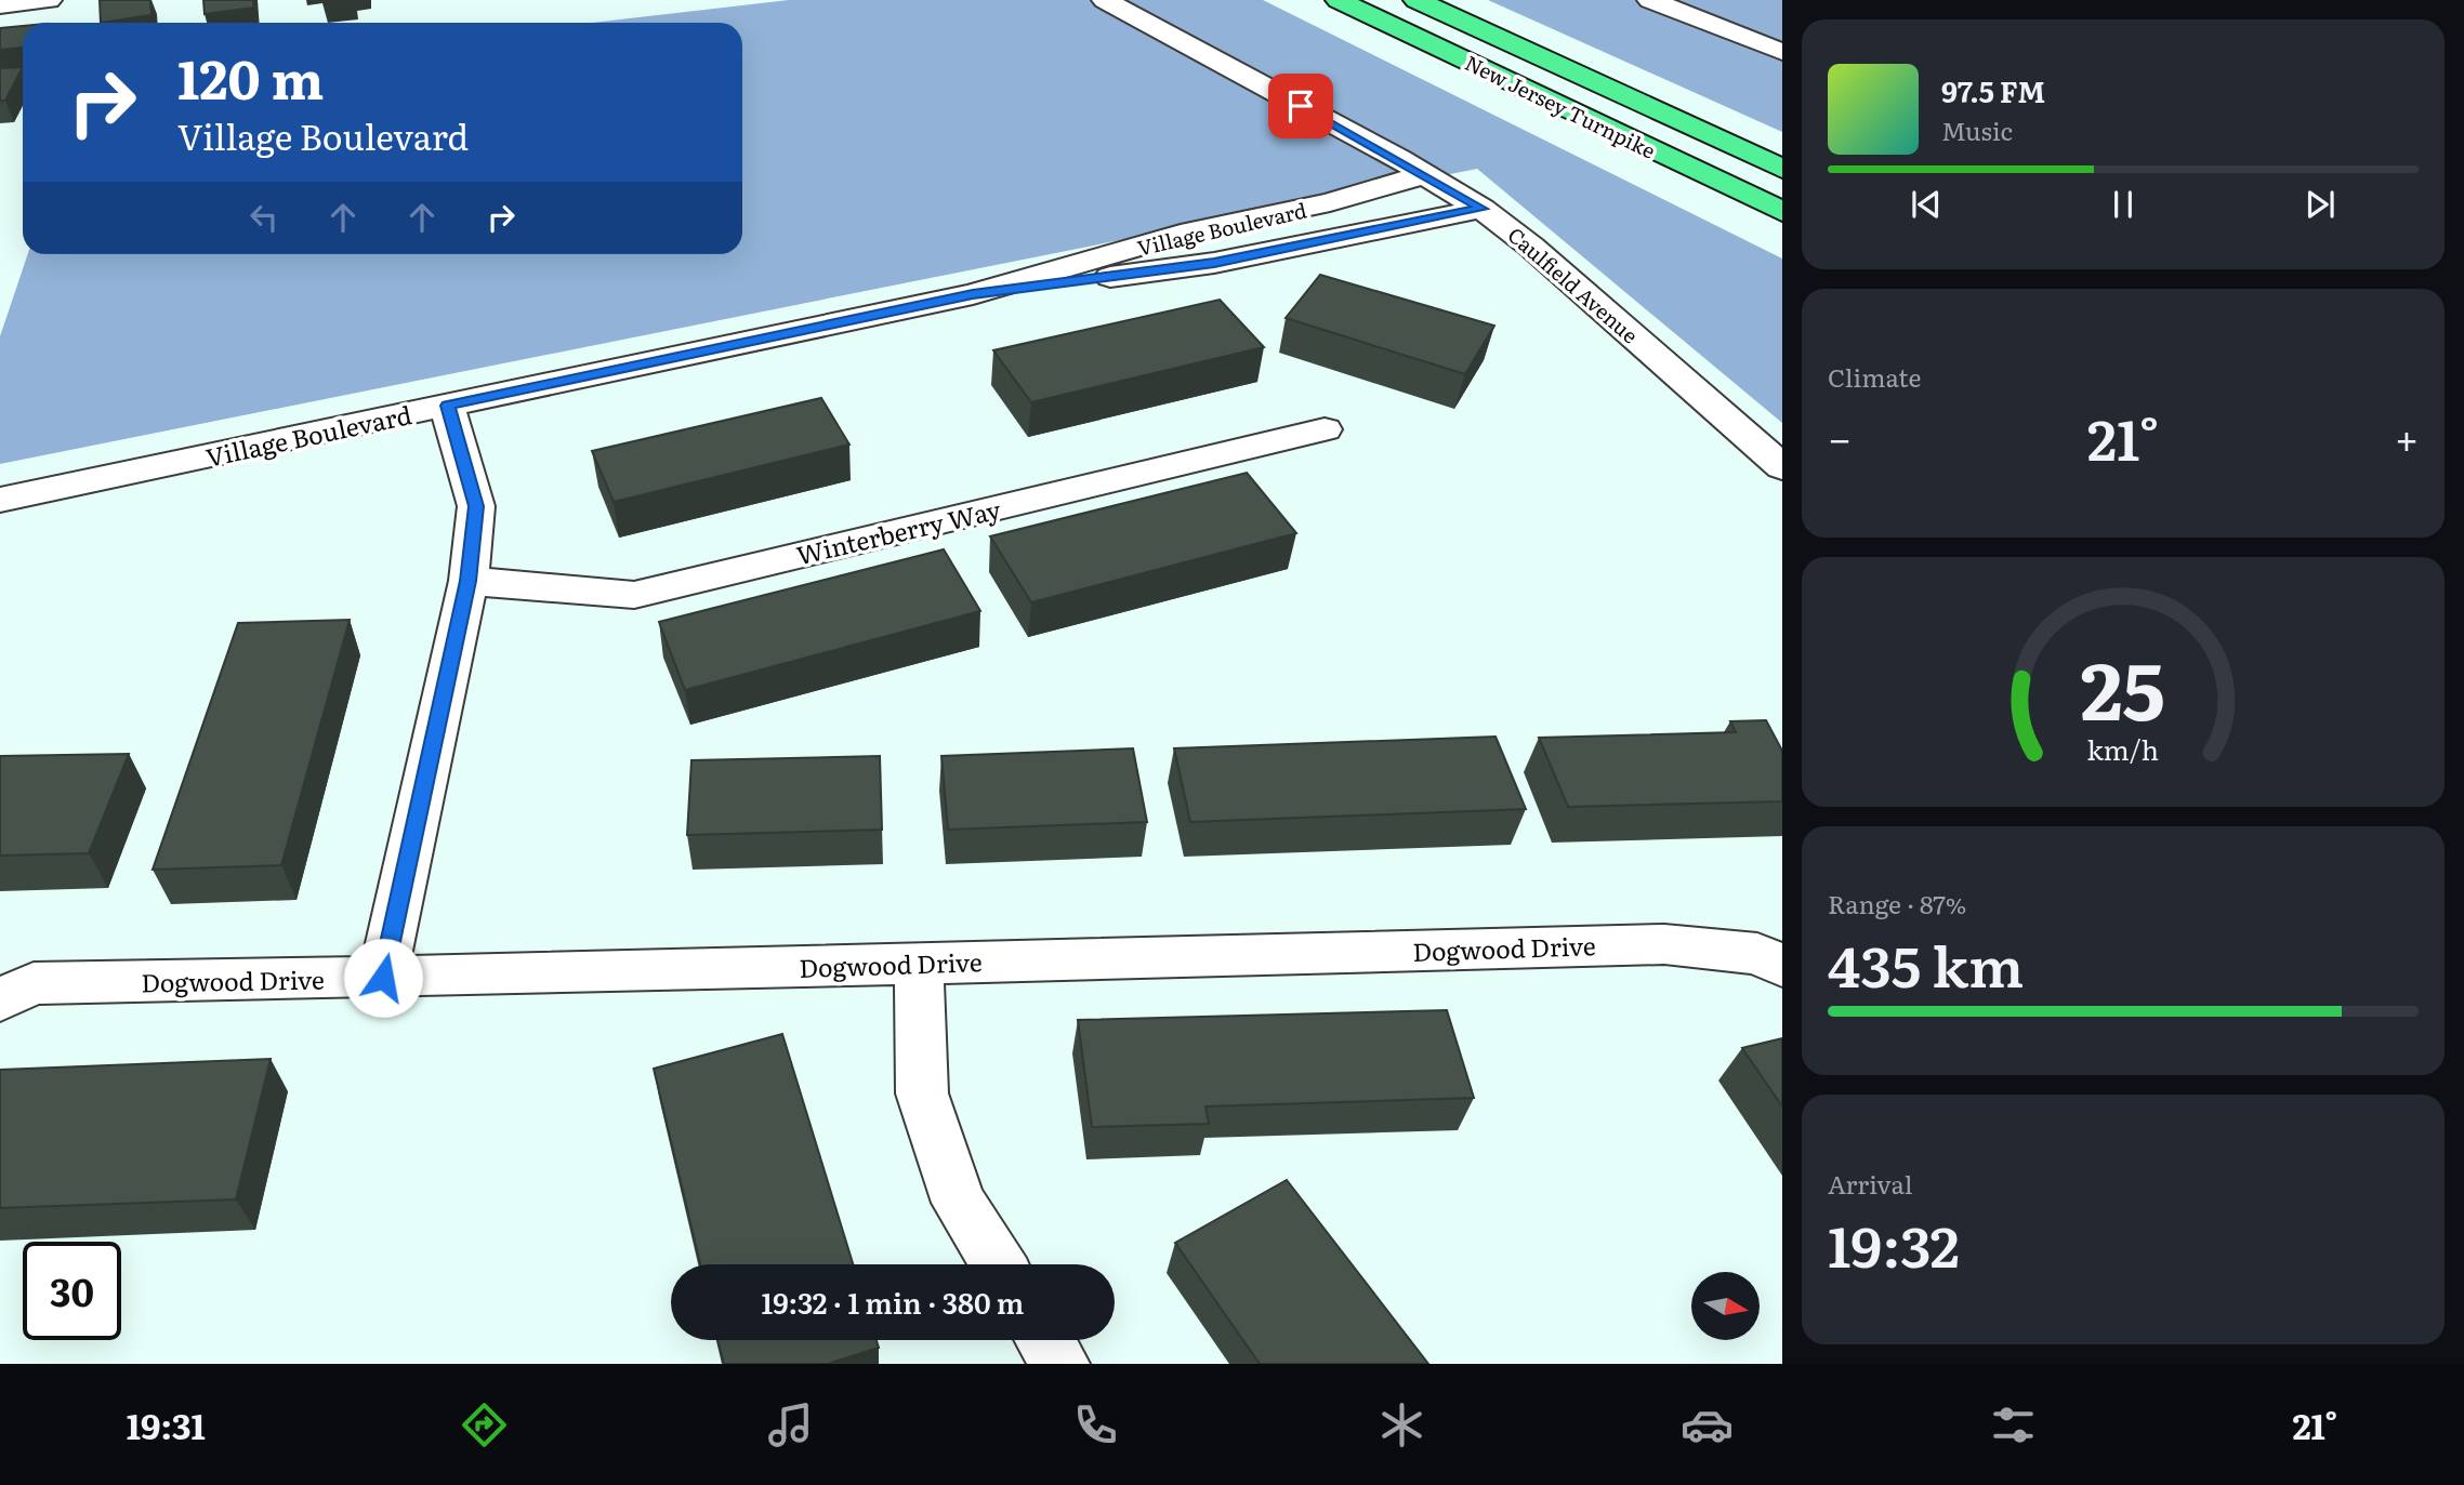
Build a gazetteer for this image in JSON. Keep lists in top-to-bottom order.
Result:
{
  "streets": {
    "highway": ["New Jersey Turnpike"],
    "street": [
      "Village Boulevard",
      "Caulfield Avenue",
      "Winterberry Way",
      "Dogwood Drive"
    ]
  },
  "crossings": [
    ["Village Boulevard", "Caulfield Avenue"]
  ],
  "north": "right",
  "page": {
    "turn": ["120 m", "Village Boulevard"],
    "song": ["97.5 FM", "Music"],
    "tile": [
      "Climate",
      ["Range · 87%", "435 km"],
      ["Arrival", "19:32"]
    ],
    "heat": ["−", "21°", "+"],
    "limit": "30",
    "trip": "19:32 · 1 min · 380 m",
    "tabs": ["19:31", "21°"],
    "gauge": ["25", "km/h"]
  }
}
